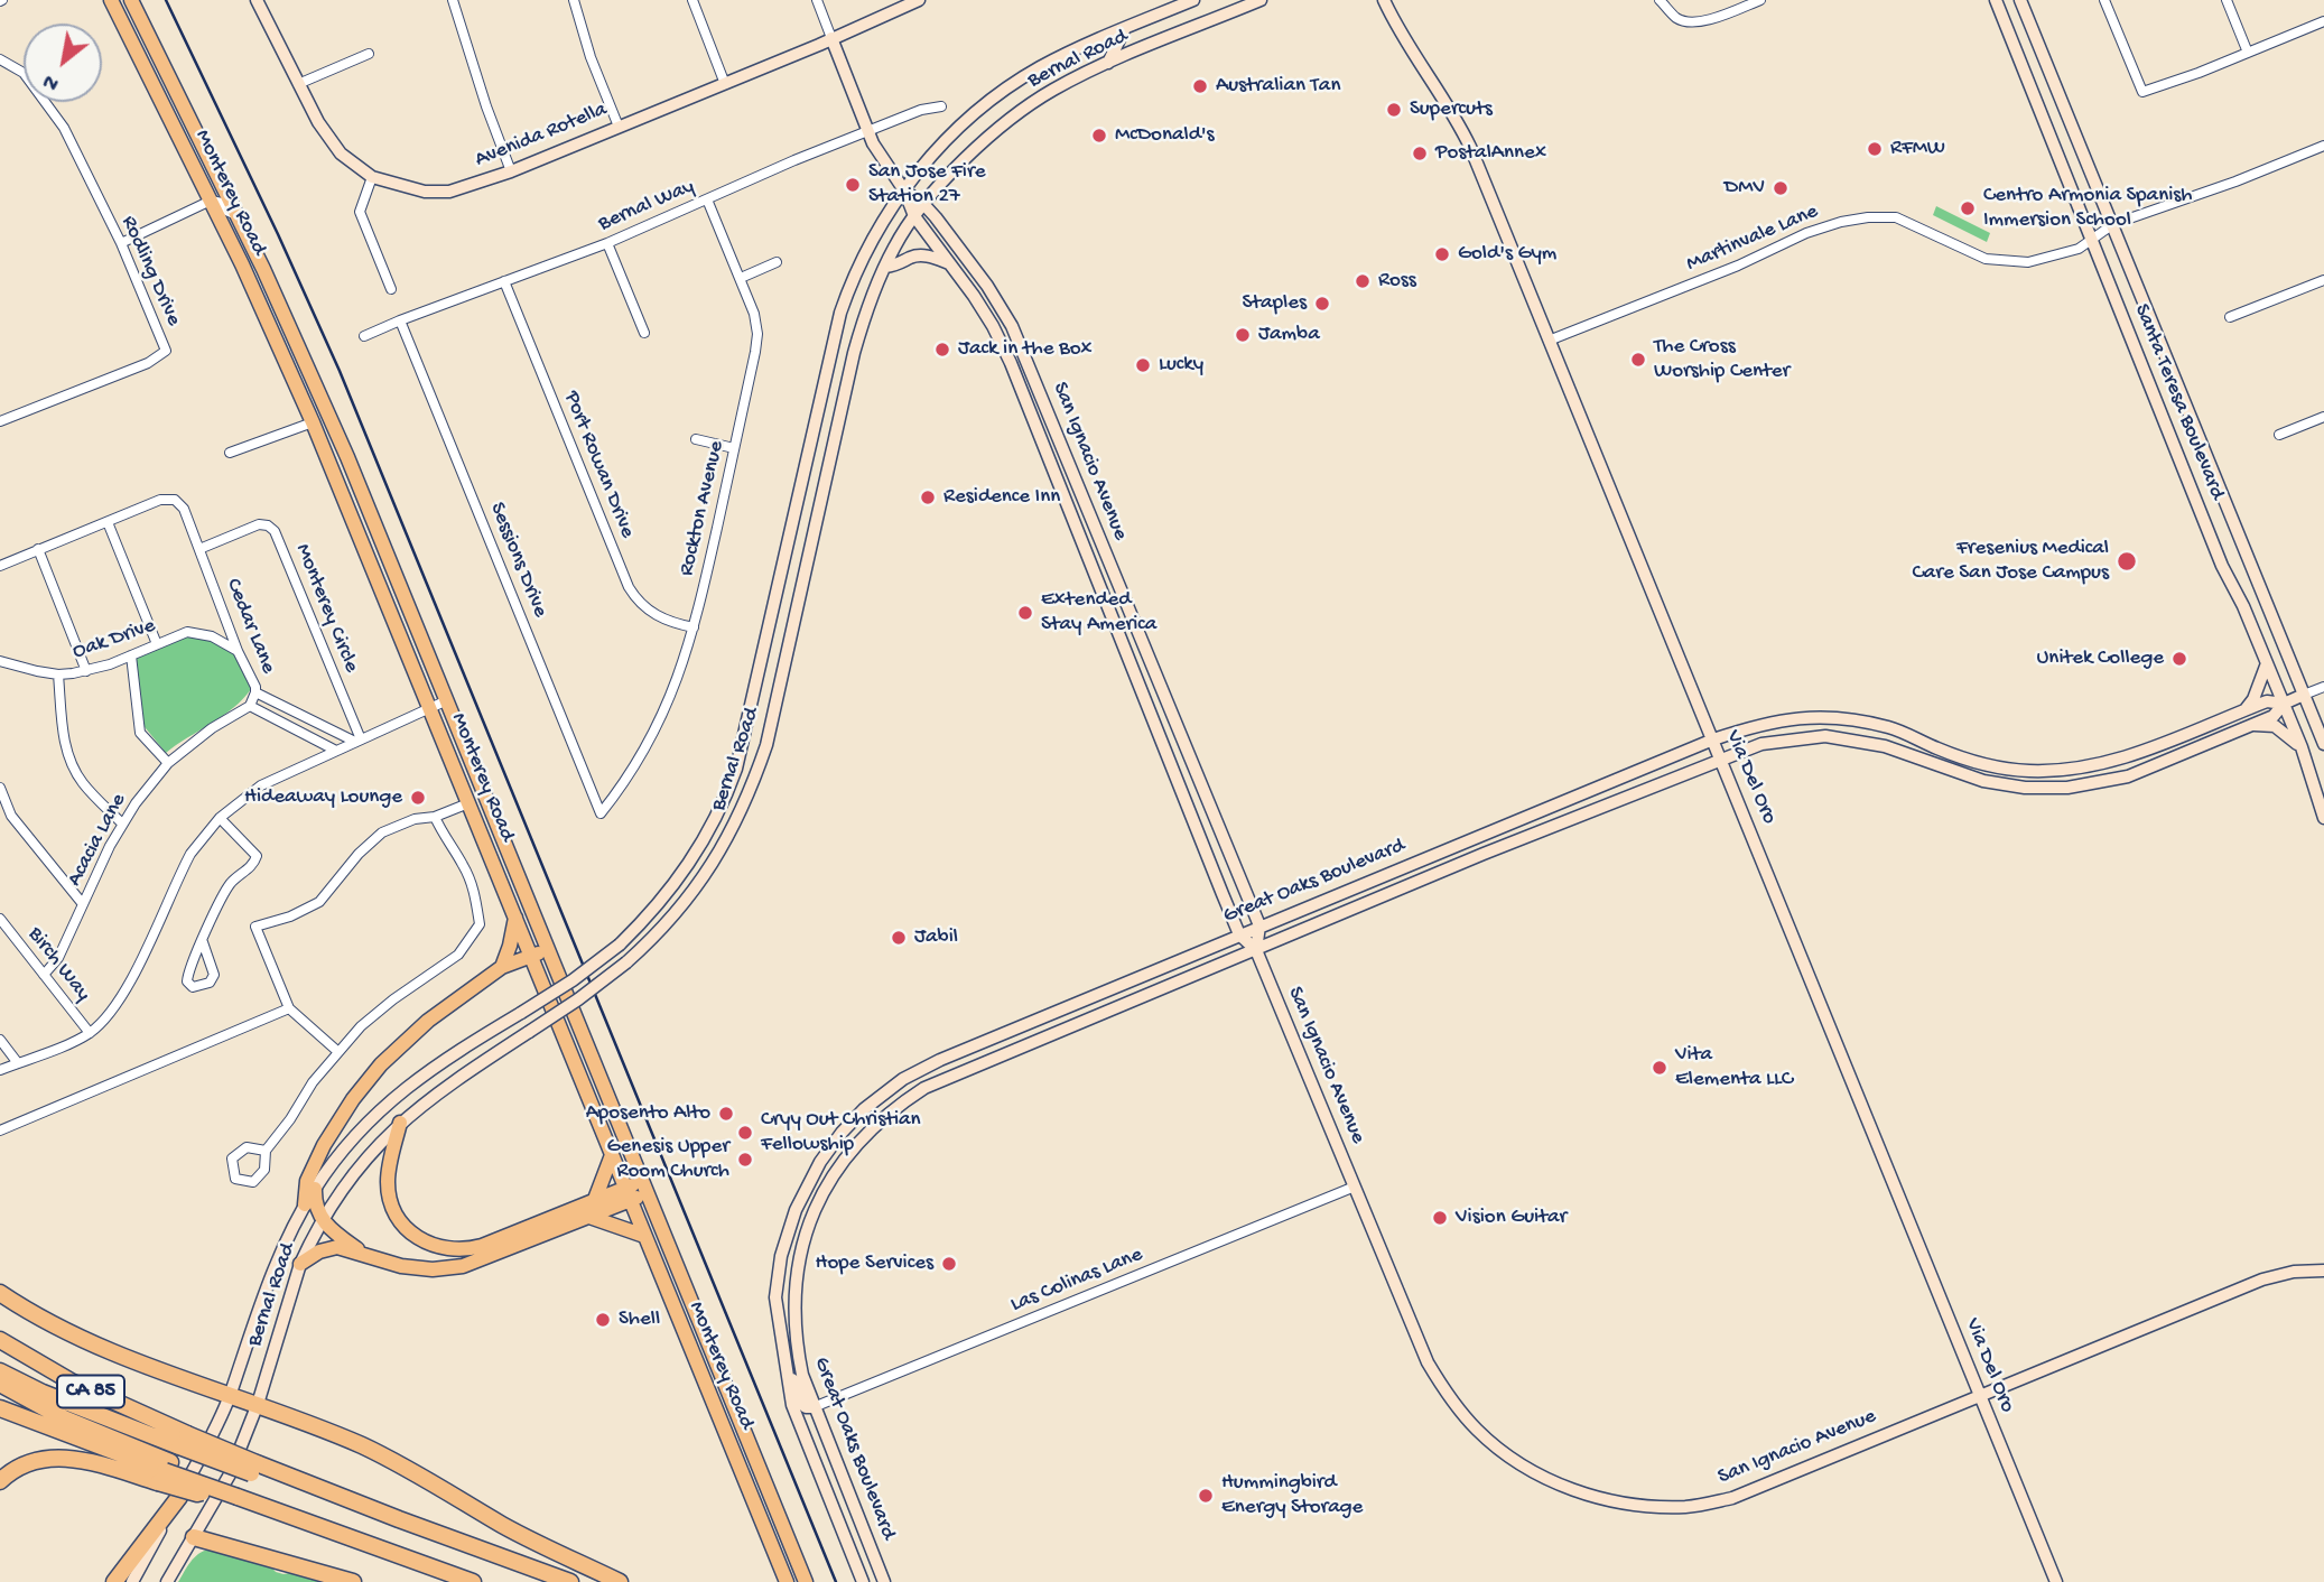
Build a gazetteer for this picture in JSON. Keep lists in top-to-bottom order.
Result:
{
  "streets": {
    "highway": ["CA 85"],
    "main road": [
      "Bernal Road",
      "Avenida Rotella",
      "Monterey Road",
      "Santa Teresa Boulevard",
      "San Ignacio Avenue",
      "Via Del Oro",
      "Great Oaks Boulevard"
    ],
    "street": [
      "Bernal Way",
      "Martinvale Lane",
      "Rodling Drive",
      "Port Rowan Drive",
      "Rockton Avenue",
      "Sessions Drive",
      "Monterey Circle",
      "Cedar Lane",
      "Oak Drive",
      "Acacia Lane",
      "Birch Way",
      "Las Colinas Lane"
    ]
  },
  "crossings": [
    ["Bernal Road", "San Ignacio Avenue"],
    ["Avenida Rotella", "San Ignacio Avenue"],
    ["Bernal Way", "San Ignacio Avenue"],
    ["Bernal Way", "Port Rowan Drive"],
    ["Bernal Way", "Rockton Avenue"],
    ["Bernal Way", "Sessions Drive"],
    ["Martinvale Lane", "Santa Teresa Boulevard"],
    ["Martinvale Lane", "Via Del Oro"],
    ["Santa Teresa Boulevard", "Great Oaks Boulevard"],
    ["San Ignacio Avenue", "Via Del Oro"],
    ["San Ignacio Avenue", "Great Oaks Boulevard"],
    ["San Ignacio Avenue", "Las Colinas Lane"],
    ["Port Rowan Drive", "Rockton Avenue"],
    ["Rockton Avenue", "Sessions Drive"],
    ["Monterey Circle", "Cedar Lane"],
    ["Cedar Lane", "Oak Drive"],
    ["Cedar Lane", "Acacia Lane"],
    ["Via Del Oro", "Great Oaks Boulevard"],
    ["Acacia Lane", "Birch Way"],
    ["Great Oaks Boulevard", "Las Colinas Lane"]
  ],
  "places": [
    "Australian Tan",
    "Supercuts",
    "McDonald's",
    "RFMW",
    "PostalAnnex",
    "San Jose Fire Station 27",
    "DMV",
    "Centro Armonia Spanish Immersion School",
    "Gold's Gym",
    "Ross",
    "Staples",
    "Jamba",
    "Jack in the Box",
    "The Cross Worship Center",
    "Lucky",
    "Residence Inn",
    "Fresenius Medical Care San Jose Campus",
    "Extended Stay America",
    "Unitek College",
    "Hideaway Lounge",
    "Jabil",
    "Vita Elementa LLC",
    "Aposento Alto",
    "Cryy Out Christian Fellowship",
    "Genesis Upper Room Church",
    "Vision Guitar",
    "Hope Services",
    "Shell",
    "Hummingbird Energy Storage"
  ],
  "north": "bottom left"
}
